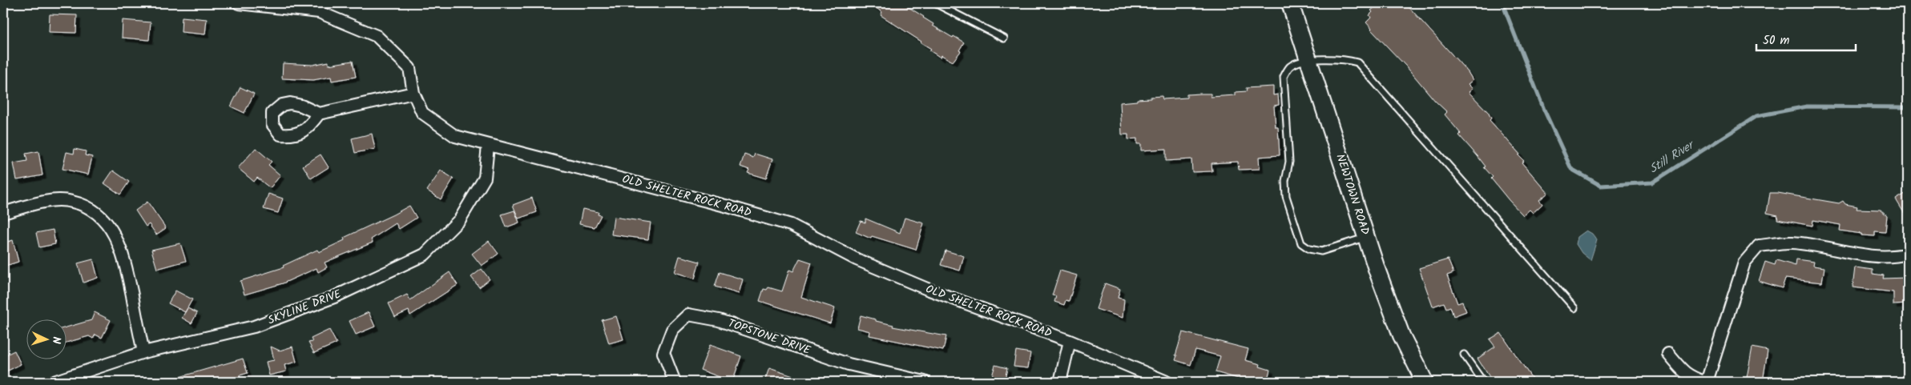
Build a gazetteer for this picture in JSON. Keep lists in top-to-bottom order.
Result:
{
  "streets": {
    "main road": ["NEWTOWN ROAD"],
    "street": ["OLD SHELTER ROCK ROAD", "SKYLINE DRIVE", "TOPSTONE DRIVE"]
  },
  "crossings": [
    ["OLD SHELTER ROCK ROAD", "SKYLINE DRIVE"]
  ],
  "water": ["Still River"],
  "scale_bar": "50 m",
  "north": "right"
}
